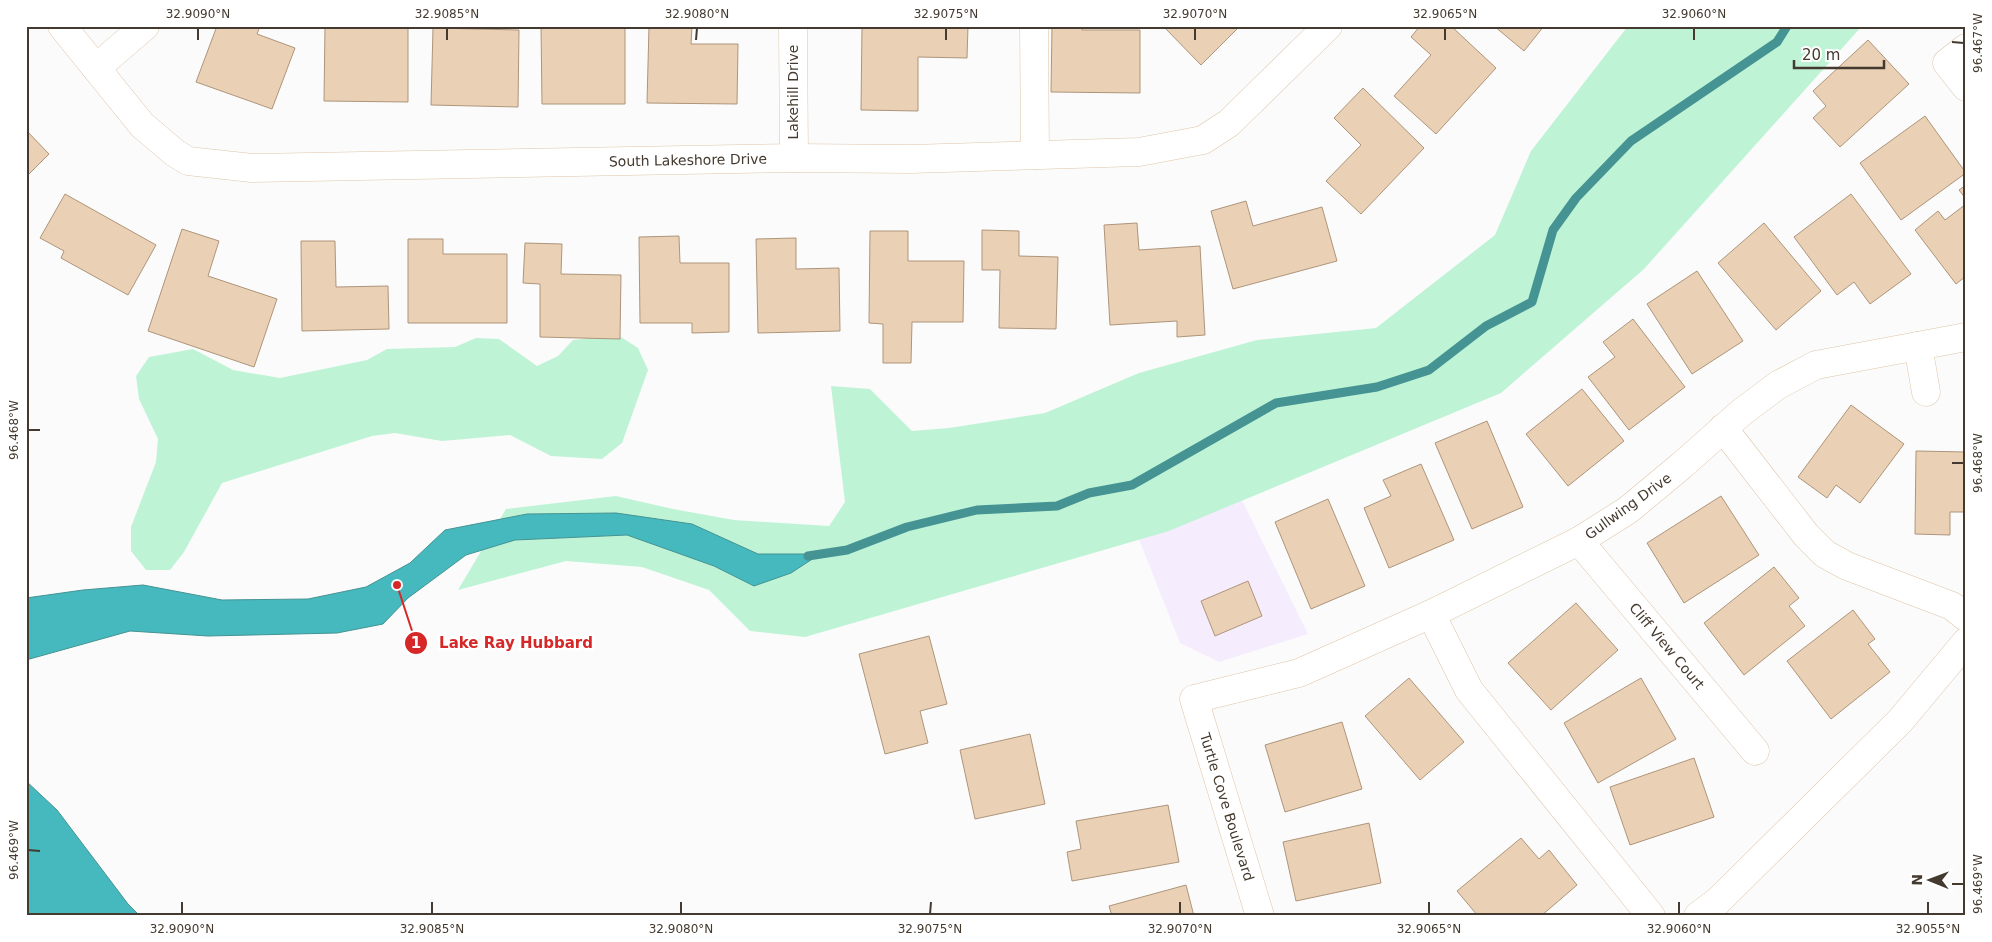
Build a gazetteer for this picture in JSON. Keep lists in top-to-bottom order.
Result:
{
  "streets": {
    "street": [
      "Lakehill Drive",
      "South Lakeshore Drive",
      "Gullwing Drive",
      "Cliff View Court",
      "Turtle Cove Boulevard"
    ]
  },
  "crossings": [
    ["Lakehill Drive", "South Lakeshore Drive"],
    ["Gullwing Drive", "Cliff View Court"],
    ["Gullwing Drive", "Turtle Cove Boulevard"]
  ],
  "places": ["Lake Ray Hubbard"],
  "scale_bar": "20 m",
  "north": "left",
  "coordinates": [
    "32.9090°N",
    "32.9085°N",
    "32.9080°N",
    "32.9075°N",
    "32.9070°N",
    "32.9065°N",
    "32.9060°N",
    "96.467°W",
    "96.468°W",
    "96.469°W",
    "32.9055°N"
  ]
}
